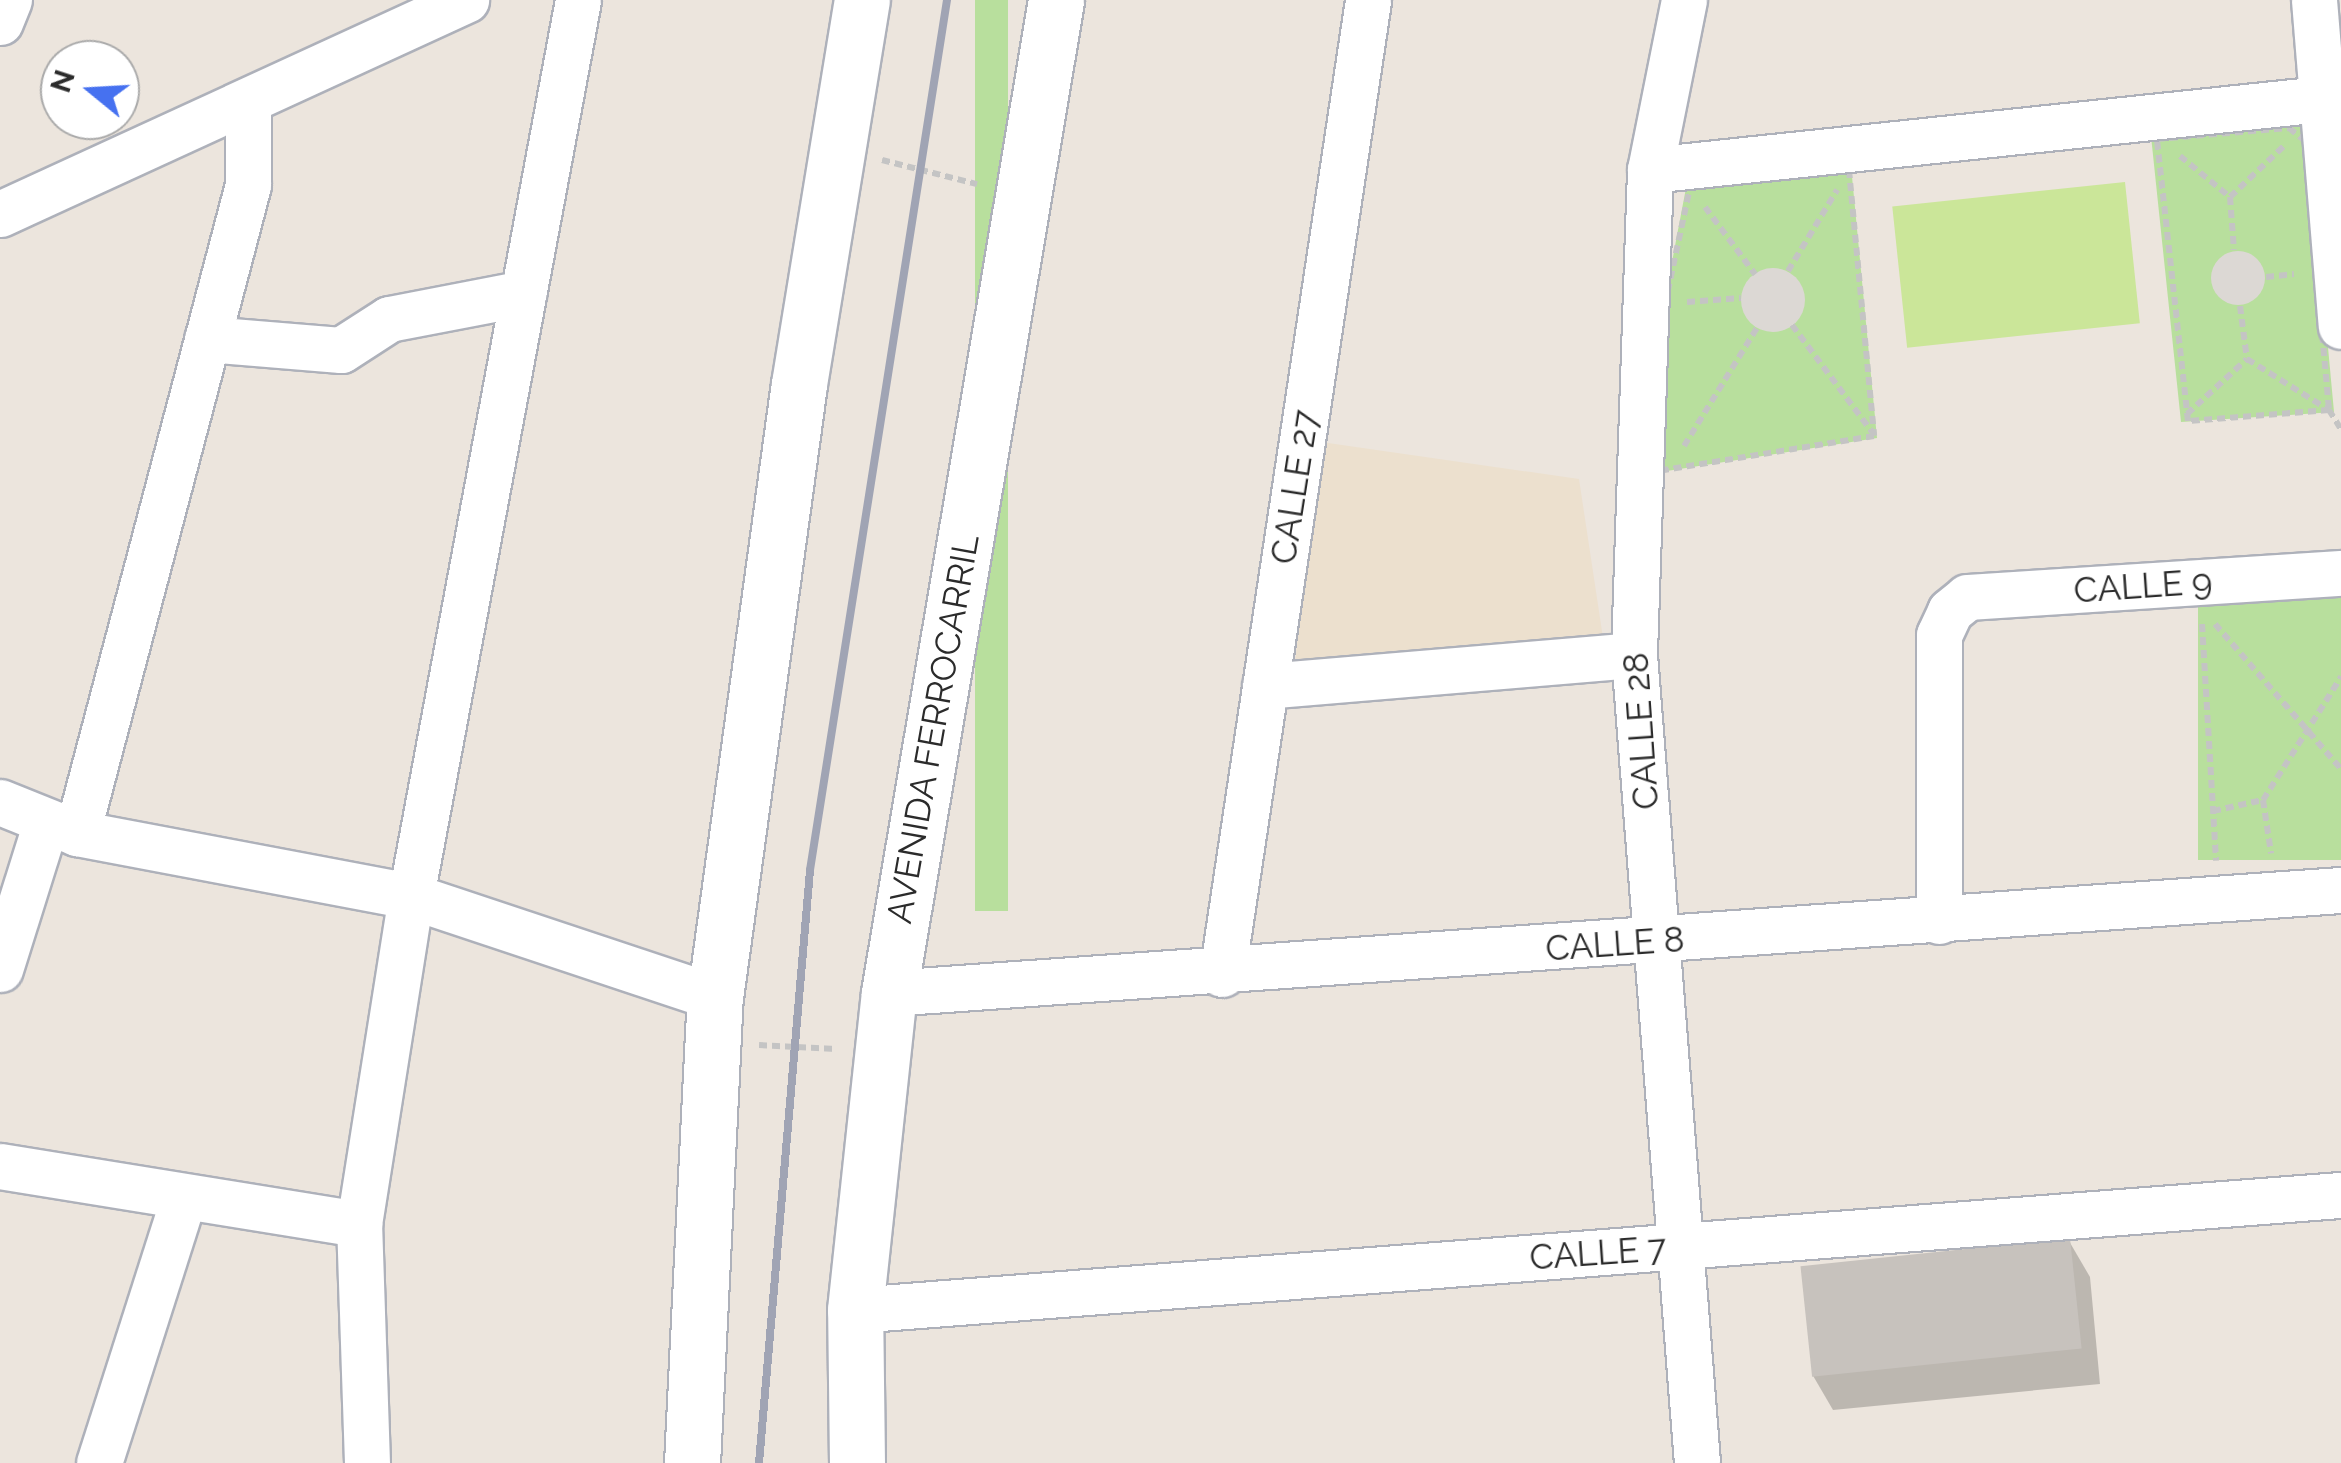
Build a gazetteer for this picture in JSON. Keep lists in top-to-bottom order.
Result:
{
  "streets": {
    "street": [
      "CALLE 27",
      "CALLE 9",
      "AVENIDA FERROCARRIL",
      "CALLE 28",
      "CALLE 8",
      "CALLE 7"
    ]
  },
  "crossings": [
    ["CALLE 27", "CALLE 8"],
    ["CALLE 9", "CALLE 8"],
    ["AVENIDA FERROCARRIL", "CALLE 8"],
    ["AVENIDA FERROCARRIL", "CALLE 7"],
    ["CALLE 28", "CALLE 8"],
    ["CALLE 28", "CALLE 7"]
  ],
  "north": "left"
}
